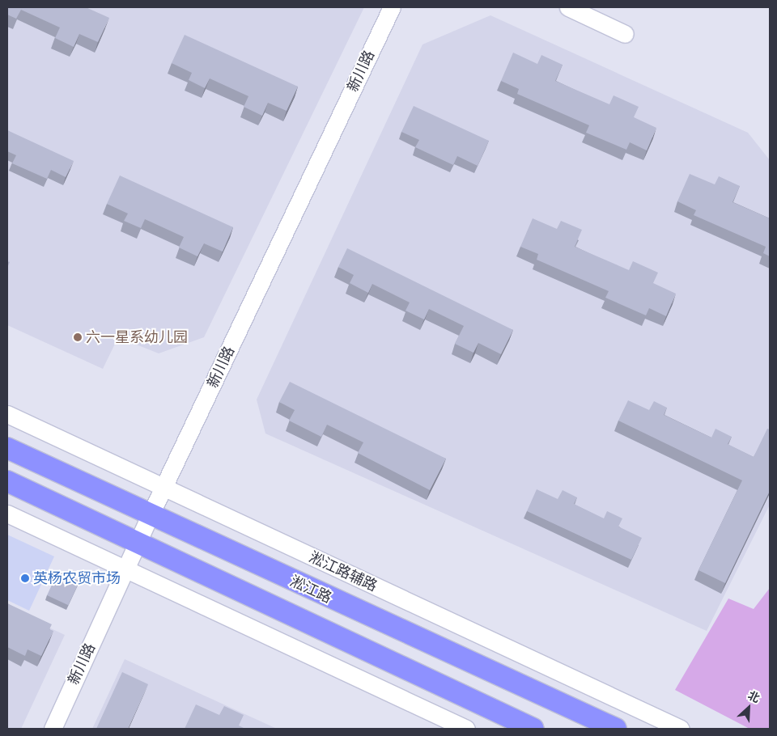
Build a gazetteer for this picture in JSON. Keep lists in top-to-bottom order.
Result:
{
  "streets": {
    "main road": ["淞江路"],
    "street": ["新川路", "淞江路辅路"]
  },
  "crossings": [
    ["新川路", "淞江路辅路"],
    ["新川路", "淞江路"]
  ],
  "places": ["六一星系幼儿园", "英杨农贸市场"],
  "north": "top right"
}
